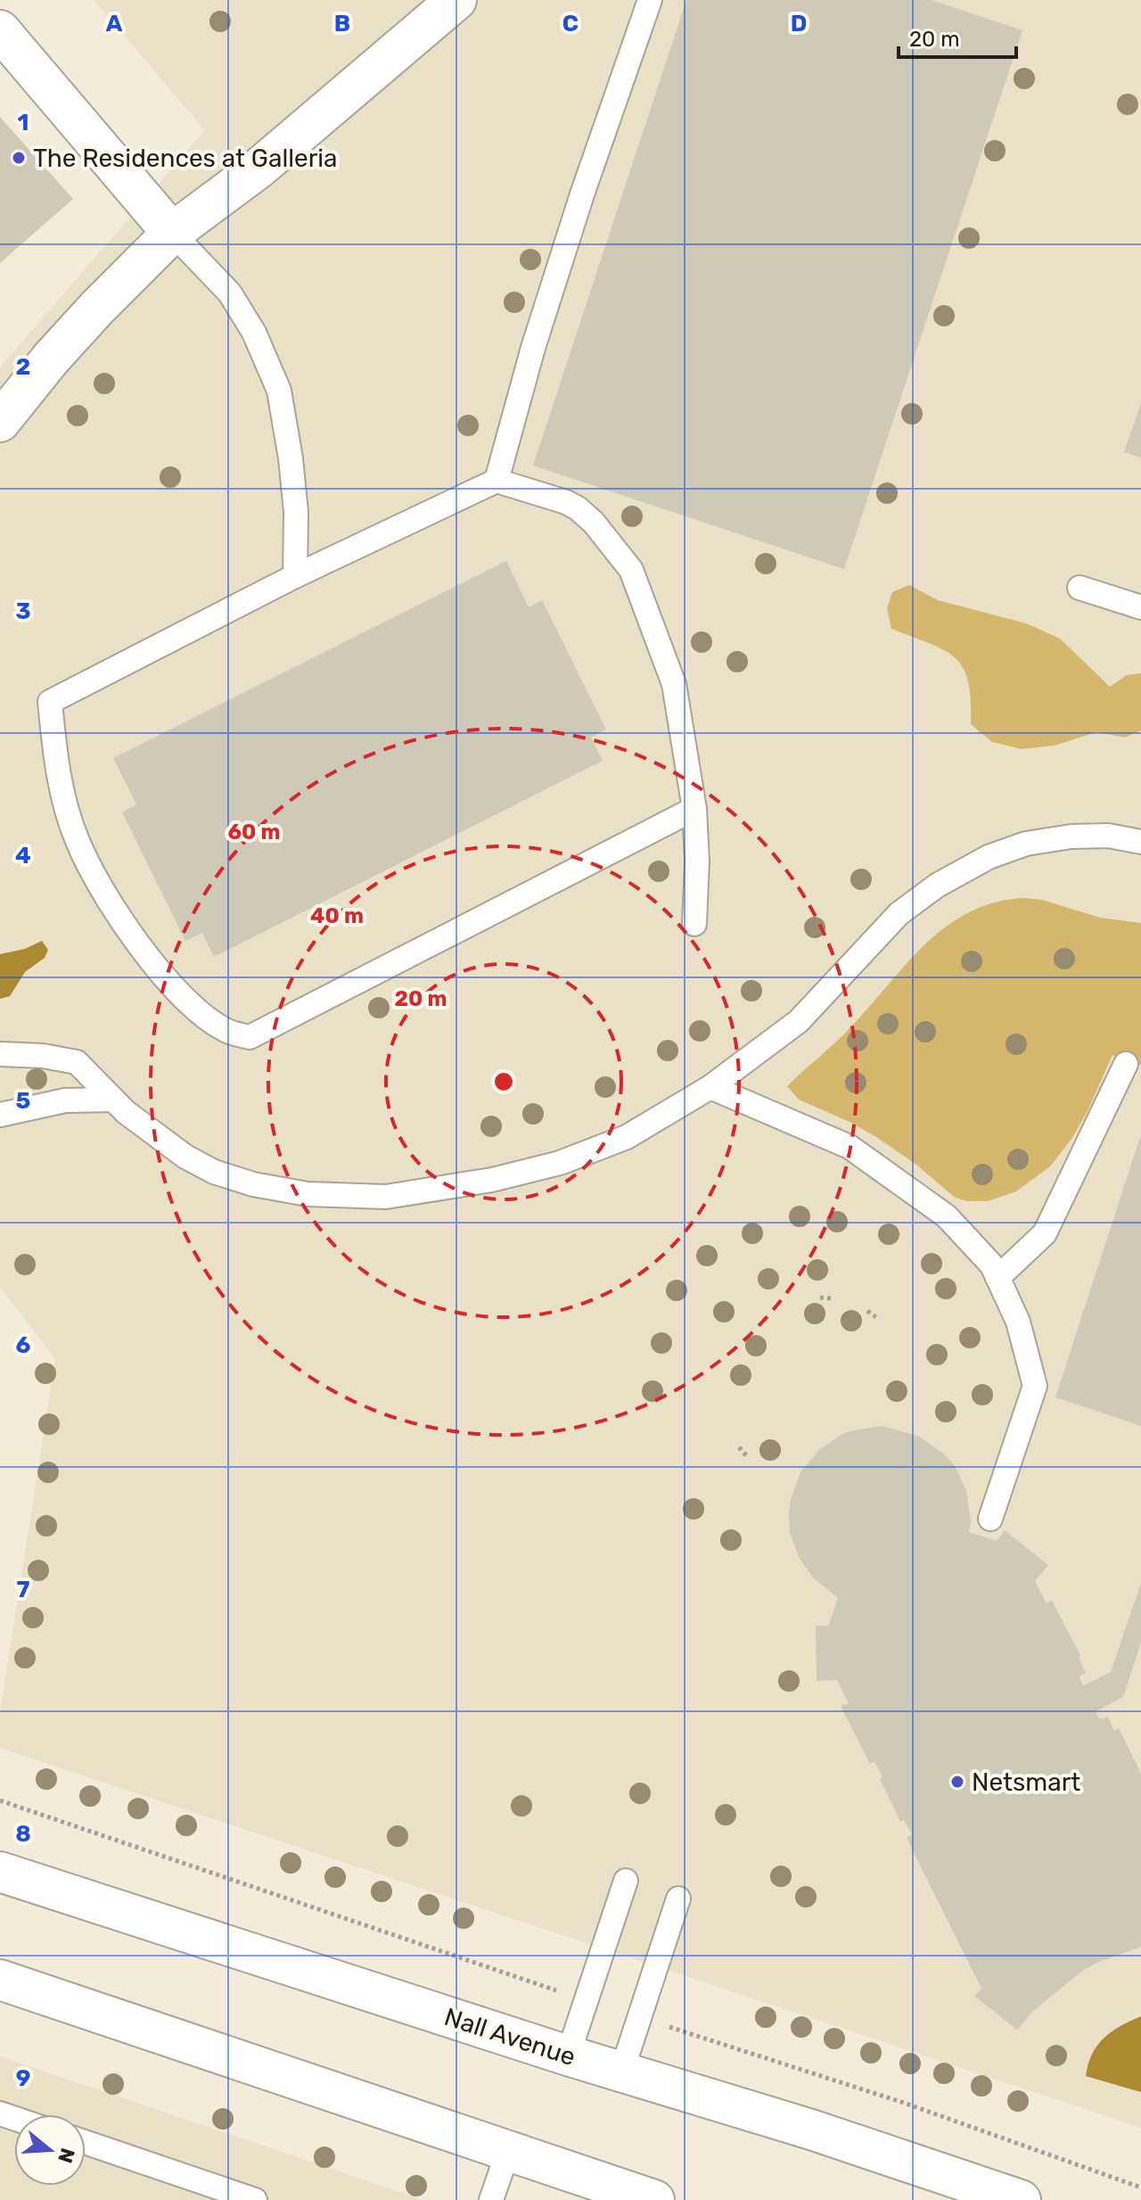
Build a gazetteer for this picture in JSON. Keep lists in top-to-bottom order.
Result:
{
  "streets": {
    "main road": ["Nall Avenue"]
  },
  "places": ["The Residences at Galleria", "Netsmart"],
  "scale_bar": "20 m",
  "north": "right",
  "grid": {
    "columns": [
      "A",
      "B",
      "C",
      "D"
    ],
    "rows": [
      "1",
      "2",
      "3",
      "4",
      "5",
      "6",
      "7",
      "8",
      "9"
    ]
  },
  "rings": ["60 m", "40 m", "20 m"]
}
